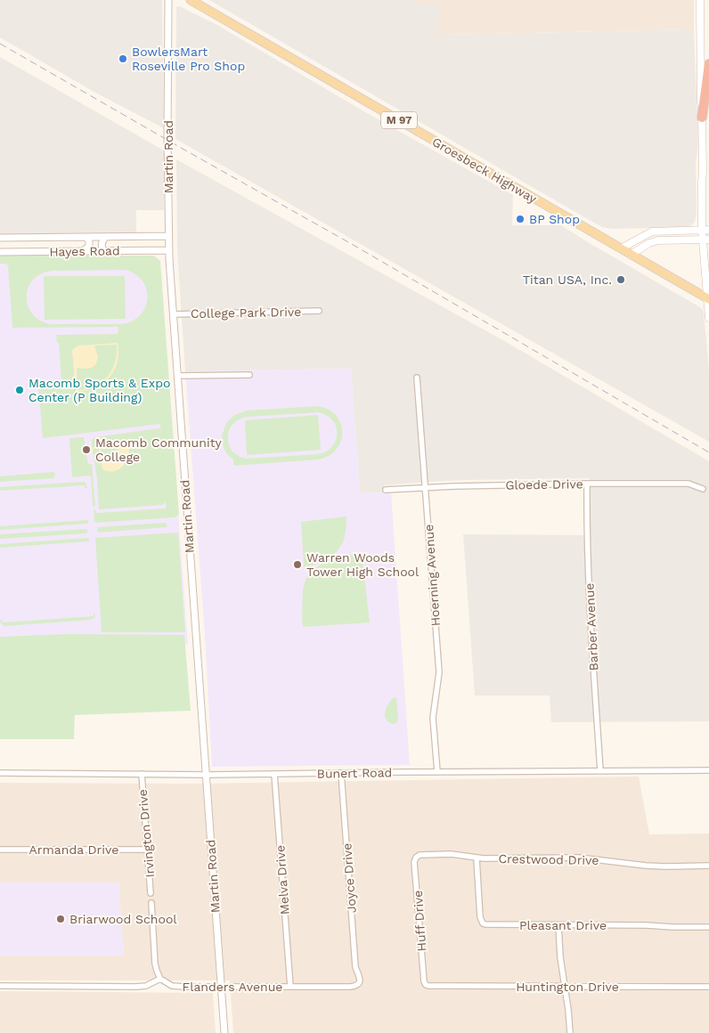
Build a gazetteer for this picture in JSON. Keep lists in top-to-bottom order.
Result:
{
  "streets": {
    "main road": ["M 97", "Groesbeck Highway"],
    "street": [
      "Martin Road",
      "Hayes Road",
      "College Park Drive",
      "Gloede Drive",
      "Hoerning Avenue",
      "Barber Avenue",
      "Bunert Road",
      "Irvington Drive",
      "Armanda Drive",
      "Crestwood Drive",
      "Joyce Drive",
      "Melva Drive",
      "Huff Drive",
      "Pleasant Drive",
      "Flanders Avenue",
      "Huntington Drive"
    ]
  },
  "crossings": [
    ["Martin Road", "Hayes Road"],
    ["Martin Road", "College Park Drive"],
    ["Martin Road", "Bunert Road"],
    ["Martin Road", "Flanders Avenue"],
    ["Gloede Drive", "Hoerning Avenue"],
    ["Gloede Drive", "Barber Avenue"],
    ["Hoerning Avenue", "Bunert Road"],
    ["Barber Avenue", "Bunert Road"],
    ["Bunert Road", "Irvington Drive"],
    ["Bunert Road", "Joyce Drive"],
    ["Bunert Road", "Melva Drive"],
    ["Irvington Drive", "Armanda Drive"],
    ["Crestwood Drive", "Huff Drive"],
    ["Crestwood Drive", "Pleasant Drive"],
    ["Joyce Drive", "Flanders Avenue"],
    ["Melva Drive", "Flanders Avenue"],
    ["Huff Drive", "Huntington Drive"]
  ],
  "places": [
    "BowlersMart Roseville Pro Shop",
    "BP Shop",
    "Titan USA, Inc.",
    "Macomb Sports & Expo Center (P Building)",
    "Macomb Community College",
    "Warren Woods Tower High School",
    "Briarwood School"
  ]
}
